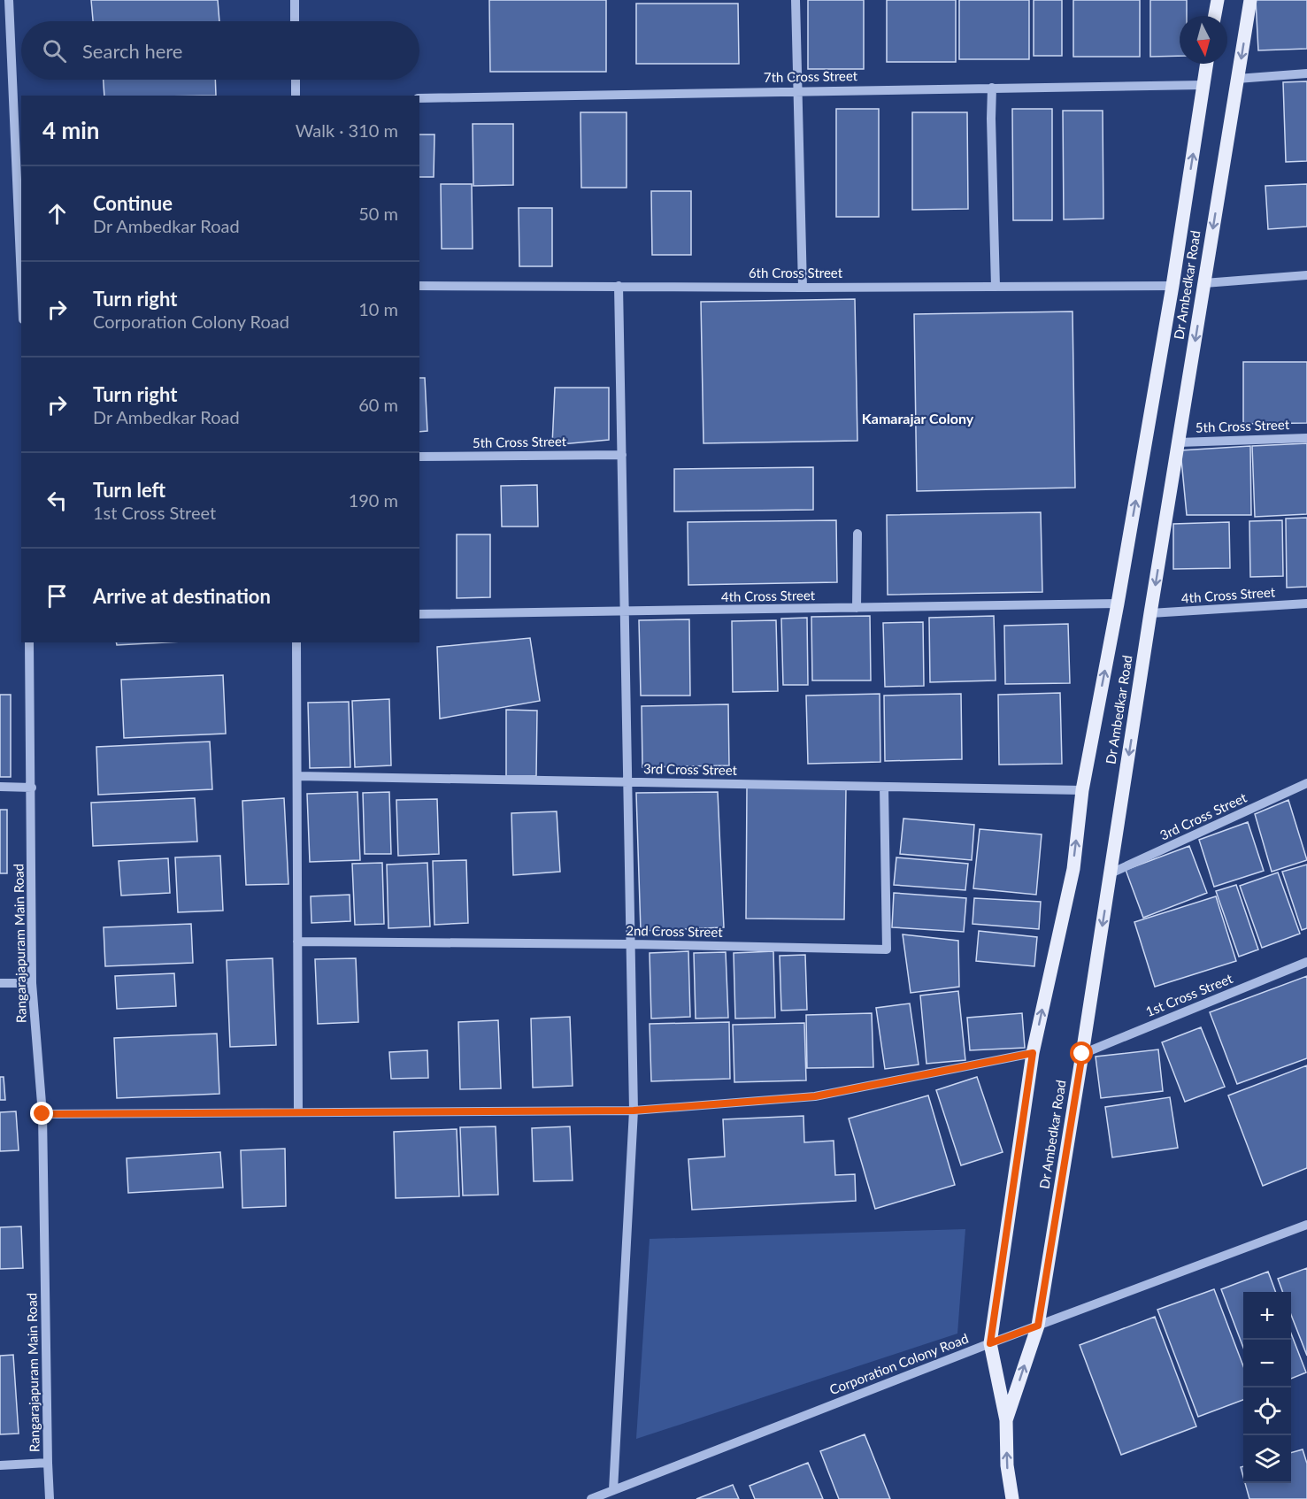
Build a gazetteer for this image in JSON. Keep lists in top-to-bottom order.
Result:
{
  "streets": {
    "main road": ["Dr Ambedkar Road"],
    "street": [
      "7th Cross Street",
      "6th Cross Street",
      "5th Cross Street",
      "4th Cross Street",
      "3rd Cross Street",
      "2nd Cross Street",
      "Rangarajapuram Main Road",
      "1st Cross Street",
      "Corporation Colony Road"
    ]
  },
  "crossings": [
    ["7th Cross Street", "Dr Ambedkar Road"],
    ["6th Cross Street", "Dr Ambedkar Road"],
    ["Dr Ambedkar Road", "5th Cross Street"],
    ["Dr Ambedkar Road", "4th Cross Street"],
    ["Dr Ambedkar Road", "3rd Cross Street"],
    ["Dr Ambedkar Road", "1st Cross Street"],
    ["Dr Ambedkar Road", "Corporation Colony Road"],
    ["3rd Cross Street", "2nd Cross Street"]
  ],
  "districts": ["Kamarajar Colony"],
  "north": "bottom",
  "page": {
    "search": "Search here",
    "heading": ["4 min", "Walk · 310 m"],
    "list": [
      ["Continue", "Dr Ambedkar Road", "50 m"],
      ["Turn right", "Corporation Colony Road", "10 m"],
      ["Turn right", "Dr Ambedkar Road", "60 m"],
      ["Turn left", "1st Cross Street", "190 m"],
      "Arrive at destination"
    ],
    "map_buttons": ["+", "−"]
  }
}
